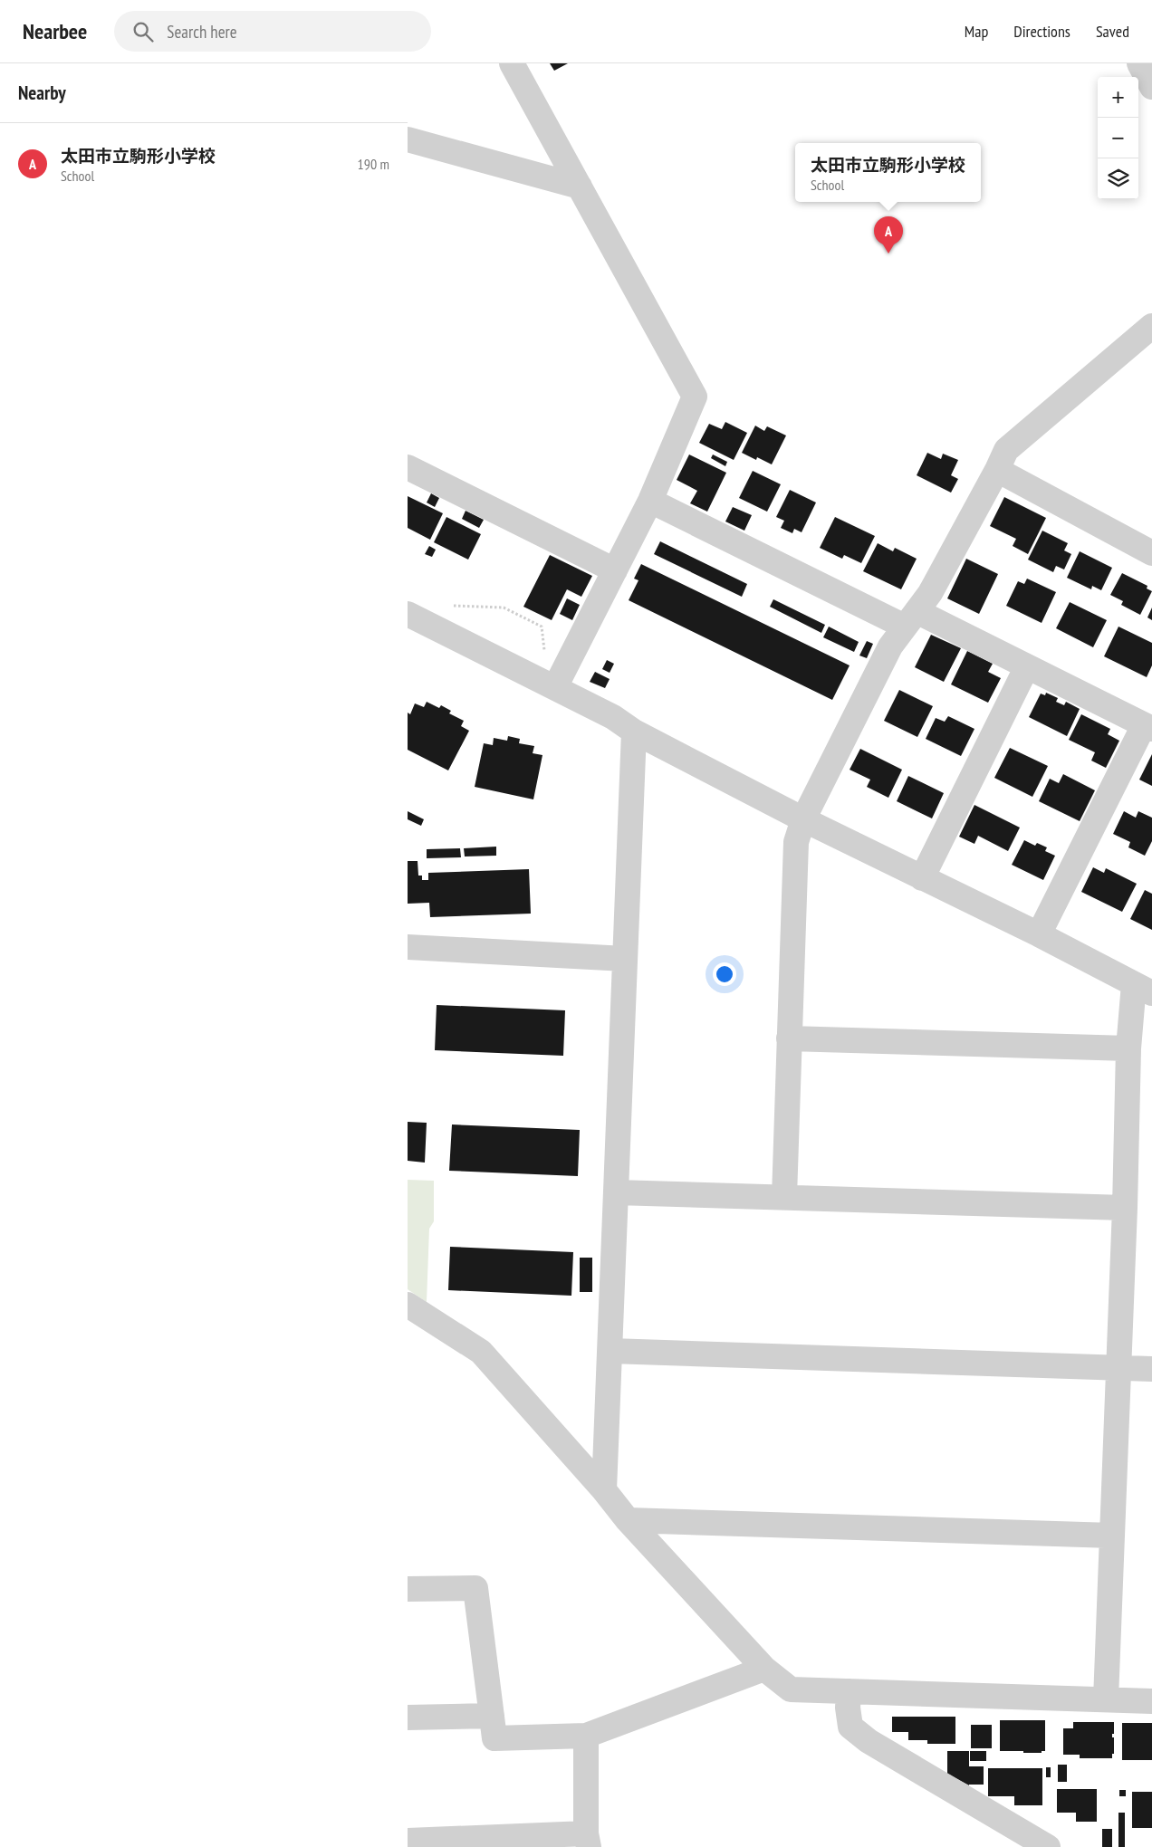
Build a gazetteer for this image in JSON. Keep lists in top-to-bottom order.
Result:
{
  "page": {
    "header": "Nearbee",
    "search": "Search here",
    "nav": ["Map", "Directions", "Saved"],
    "heading": "Nearby",
    "map_buttons": ["+", "−"],
    "list": [
      {
        "mark": "A",
        "name": "太田市立駒形小学校",
        "note": "School",
        "value": "190 m"
      }
    ],
    "popup": ["太田市立駒形小学校", "School"],
    "pins": "A"
  }
}
